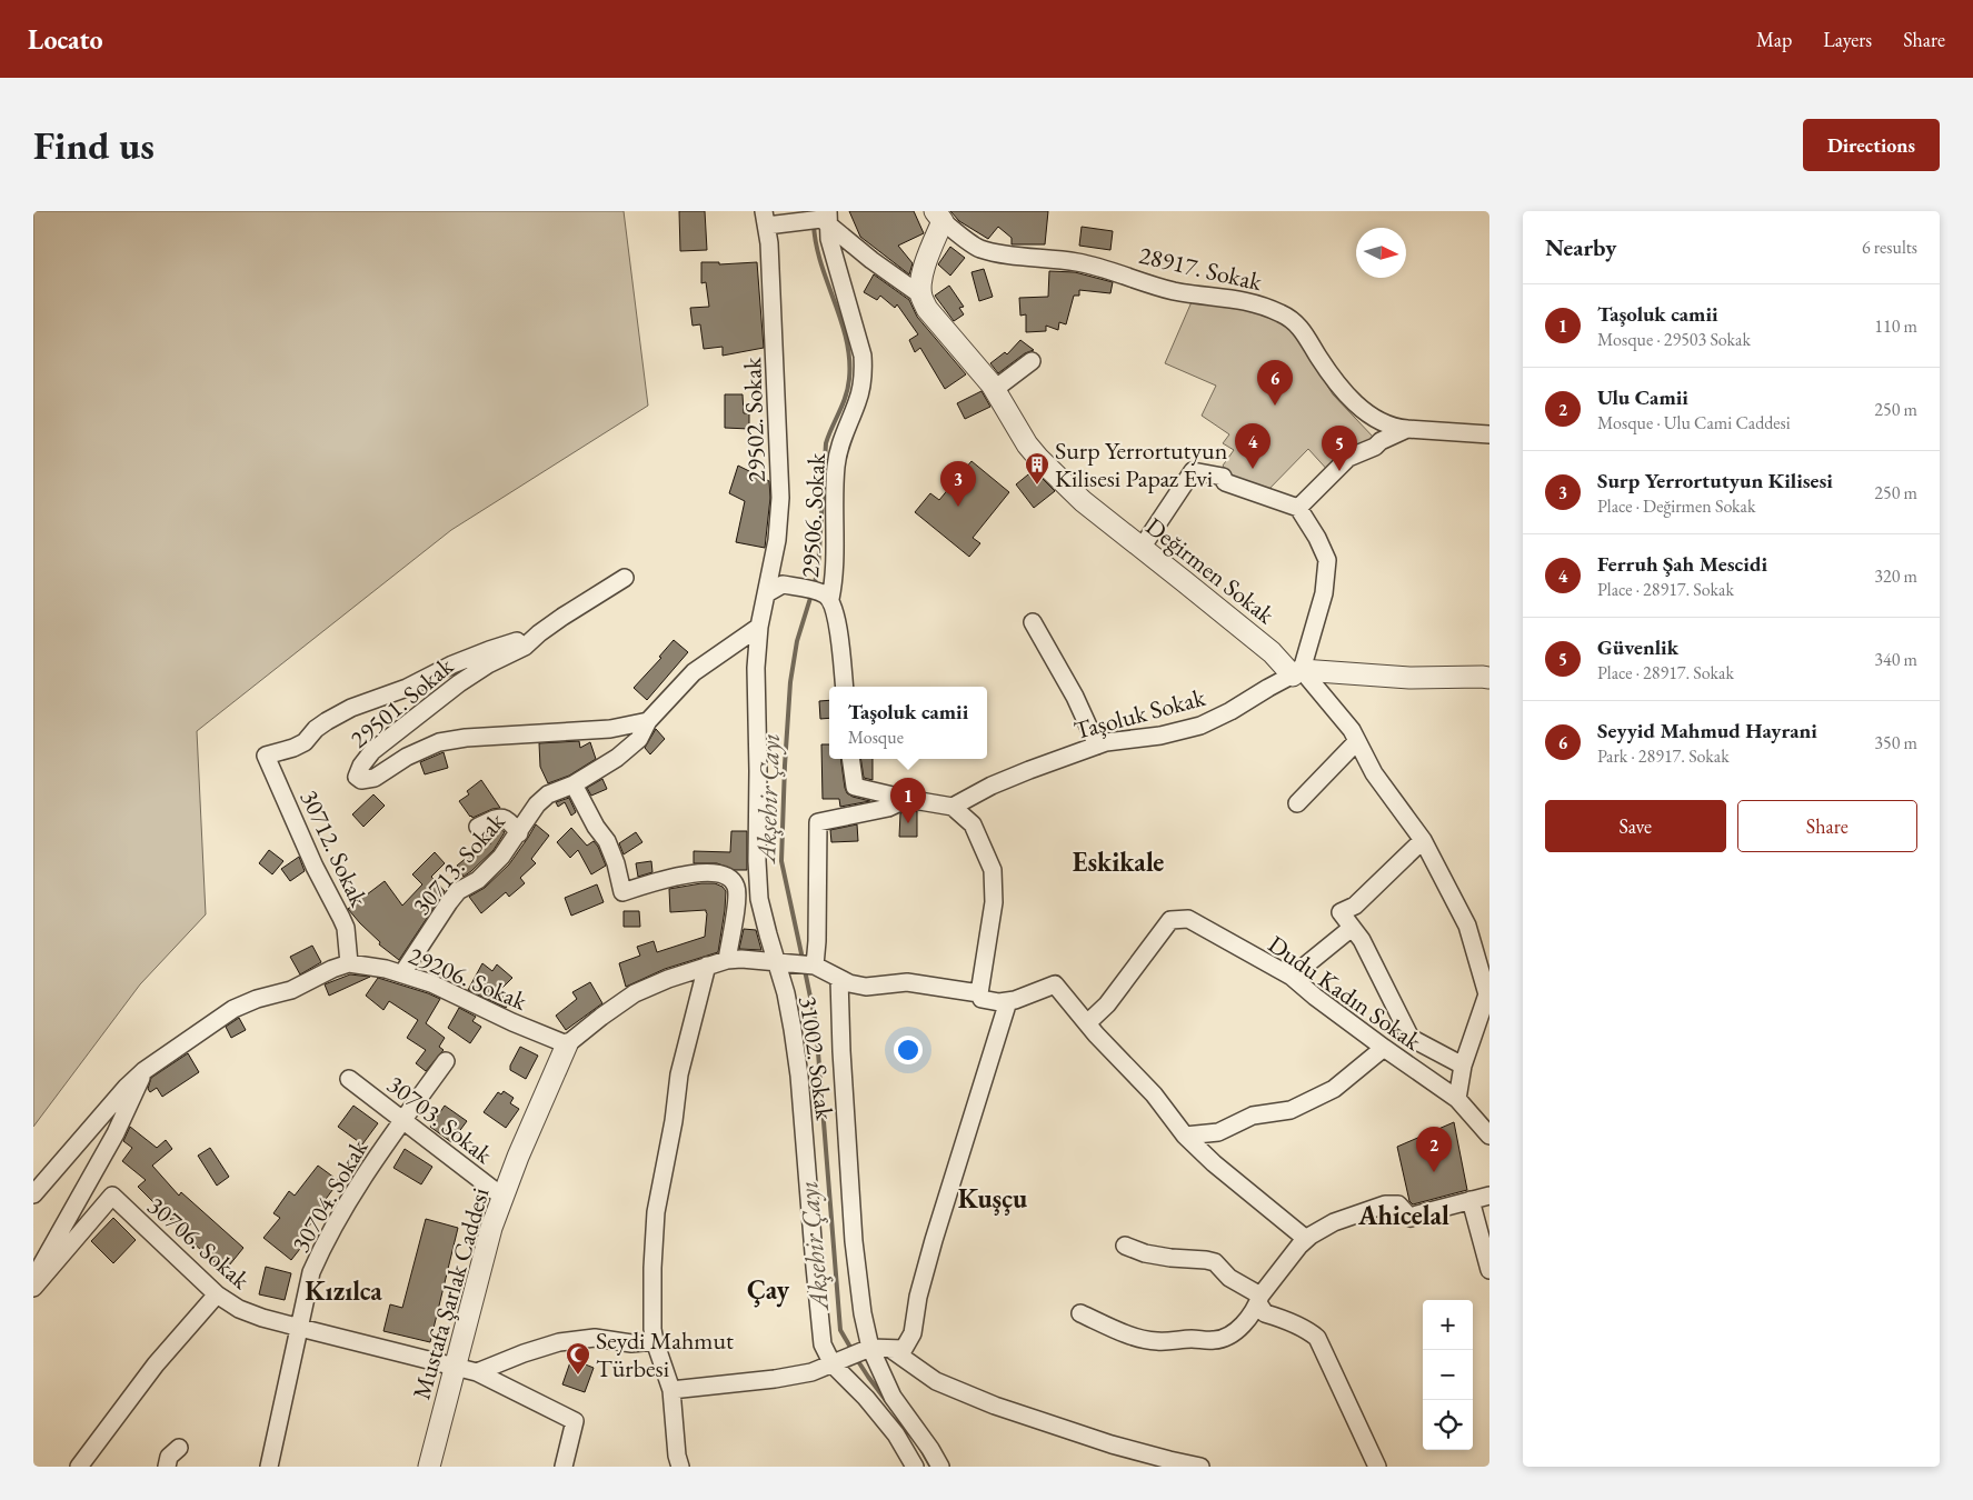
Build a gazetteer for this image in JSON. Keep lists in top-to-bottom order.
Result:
{
  "streets": {
    "street": [
      "28917. Sokak",
      "29502. Sokak",
      "29506. Sokak",
      "Değirmen Sokak",
      "29501. Sokak",
      "Taşoluk Sokak",
      "30712. Sokak",
      "30713. Sokak",
      "29206. Sokak",
      "Dudu Kadın Sokak",
      "31002. Sokak",
      "30703. Sokak",
      "30704. Sokak",
      "30706. Sokak",
      "Mustafa Şarlak Caddesi"
    ]
  },
  "crossings": [
    ["29502. Sokak", "30713. Sokak"],
    ["29502. Sokak", "31002. Sokak"],
    ["Değirmen Sokak", "Taşoluk Sokak"],
    ["29501. Sokak", "30712. Sokak"],
    ["29501. Sokak", "30713. Sokak"],
    ["30712. Sokak", "29206. Sokak"],
    ["30713. Sokak", "29206. Sokak"],
    ["30713. Sokak", "31002. Sokak"],
    ["29206. Sokak", "Mustafa Şarlak Caddesi"],
    ["30703. Sokak", "30704. Sokak"],
    ["30703. Sokak", "Mustafa Şarlak Caddesi"],
    ["30704. Sokak", "30706. Sokak"],
    ["30706. Sokak", "Mustafa Şarlak Caddesi"]
  ],
  "districts": [
    "Eskikale",
    "Kuşçu",
    "Ahicelal",
    "Çay",
    "Kızılca"
  ],
  "water": ["Akşehir Çayı"],
  "places": {
    "building": ["Surp Yerrortutyun Kilisesi Papaz Evi"],
    "mosque": ["Seydi Mahmut Türbesi"]
  },
  "north": "right",
  "page": {
    "header": "Locato",
    "nav": ["Map", "Layers", "Share"],
    "buttons": [
      "Directions",
      ["Save", "Share"]
    ],
    "title": "Find us",
    "heading": ["Nearby", "6 results"],
    "list": [
      {
        "mark": "1",
        "name": "Taşoluk camii",
        "note": "Mosque · 29503 Sokak",
        "value": "110 m"
      },
      {
        "mark": "2",
        "name": "Ulu Camii",
        "note": "Mosque · Ulu Cami Caddesi",
        "value": "250 m"
      },
      {
        "mark": "3",
        "name": "Surp Yerrortutyun Kilisesi",
        "note": "Place · Değirmen Sokak",
        "value": "250 m"
      },
      {
        "mark": "4",
        "name": "Ferruh Şah Mescidi",
        "note": "Place · 28917. Sokak",
        "value": "320 m"
      },
      {
        "mark": "5",
        "name": "Güvenlik",
        "note": "Place · 28917. Sokak",
        "value": "340 m"
      },
      {
        "mark": "6",
        "name": "Seyyid Mahmud Hayrani",
        "note": "Park · 28917. Sokak",
        "value": "350 m"
      }
    ],
    "pins": [
      "6",
      "4",
      "5",
      "3",
      "1",
      "2"
    ],
    "popup": ["Taşoluk camii", "Mosque"],
    "map_buttons": ["+", "−"]
  }
}
